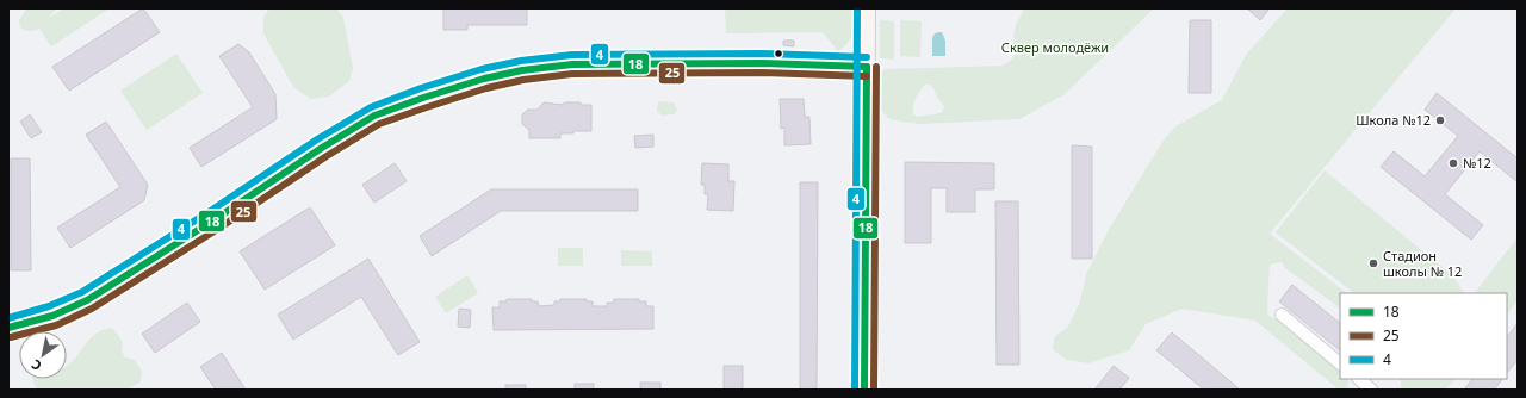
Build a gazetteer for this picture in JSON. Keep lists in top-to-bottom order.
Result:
{
  "parks": ["Сквер молодёжи"],
  "places": ["Школа №12", "№12", "Стадион школы № 12"],
  "lines": ["transit line 4", "transit line 18", "transit line 25"],
  "legend": ["18", "25", "4"],
  "north": "bottom left"
}
